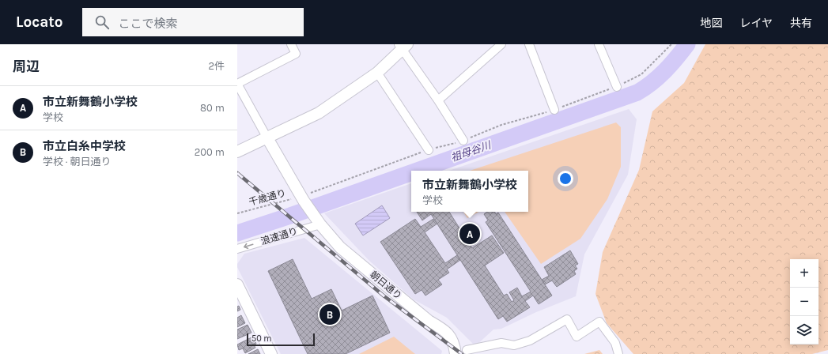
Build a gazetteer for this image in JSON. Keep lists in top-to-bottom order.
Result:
{
  "streets": {
    "street": ["浪速通り", "朝日通り"],
    "path": ["千歳通り"]
  },
  "crossings": [
    ["千歳通り", "朝日通り"],
    ["浪速通り", "朝日通り"]
  ],
  "one_way": ["浪速通り"],
  "water": ["祖母谷川"],
  "scale_bar": "50 m",
  "page": {
    "header": "Locato",
    "search": "ここで検索",
    "nav": ["地図", "レイヤ", "共有"],
    "heading": ["周辺", "2件"],
    "list": [
      {
        "mark": "A",
        "name": "市立新舞鶴小学校",
        "note": "学校",
        "value": "80 m"
      },
      {
        "mark": "B",
        "name": "市立白糸中学校",
        "note": "学校 · 朝日通り",
        "value": "200 m"
      }
    ],
    "popup": ["市立新舞鶴小学校", "学校"],
    "pins": ["A", "B"],
    "map_buttons": ["+", "−"],
    "scale": "50 m"
  }
}
